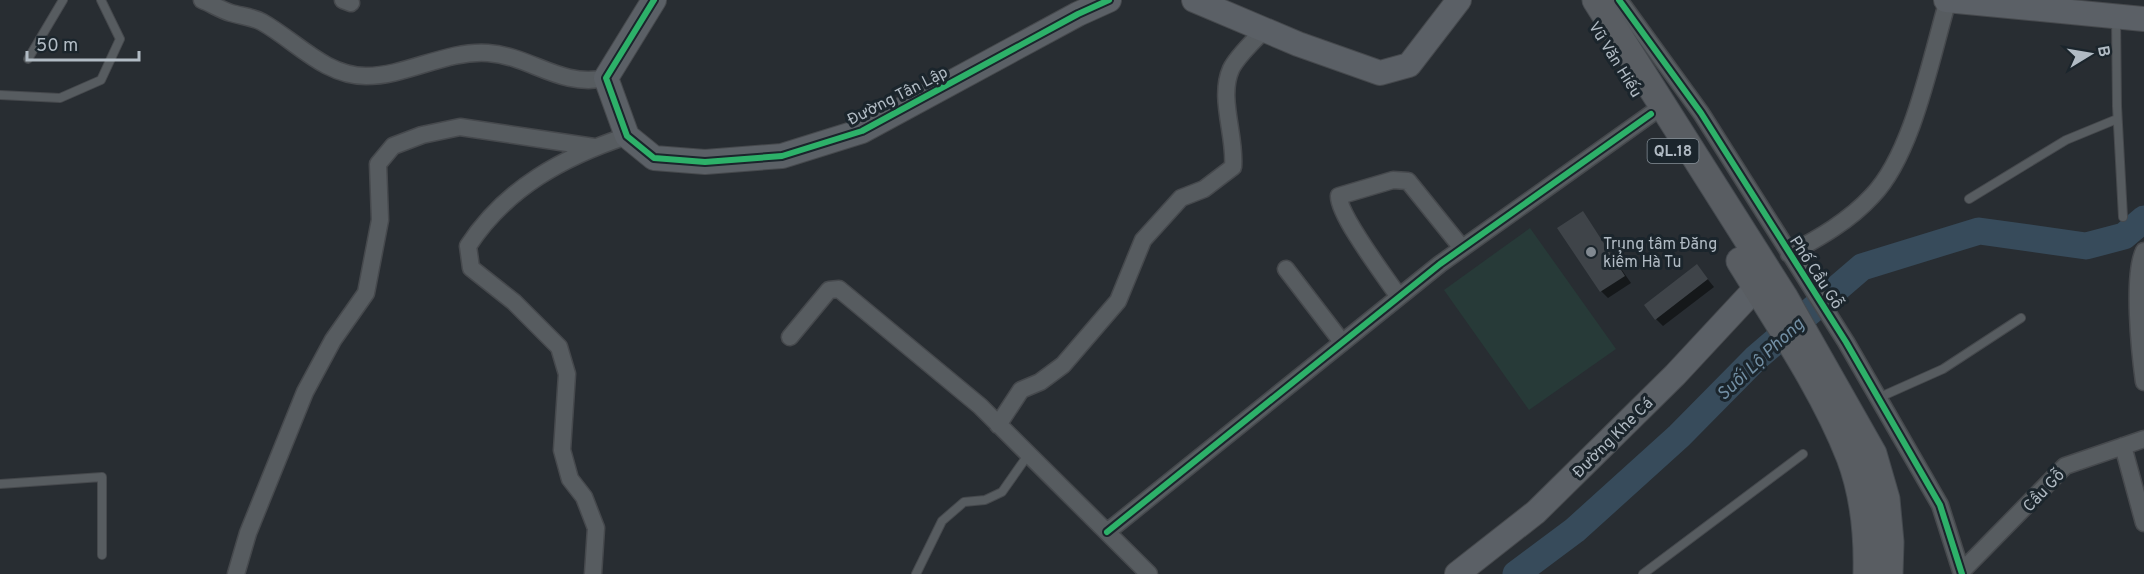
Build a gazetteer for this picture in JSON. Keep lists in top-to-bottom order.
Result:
{
  "streets": {
    "main road": ["Vũ Văn Hiếu", "QL.18"],
    "street": [
      "Đường Tân Lập",
      "Phố Cầu Gỗ",
      "Đường Khe Cá",
      "Cầu Gỗ"
    ]
  },
  "crossings": [
    ["Vũ Văn Hiếu", "QL.18"],
    ["Vũ Văn Hiếu", "Đường Khe Cá"],
    ["QL.18", "Đường Khe Cá"],
    ["Phố Cầu Gỗ", "Cầu Gỗ"]
  ],
  "water": ["Suối Lộ Phong"],
  "places": ["Trung tâm Đăng kiểm Hà Tu"],
  "scale_bar": "50 m",
  "north": "right"
}
